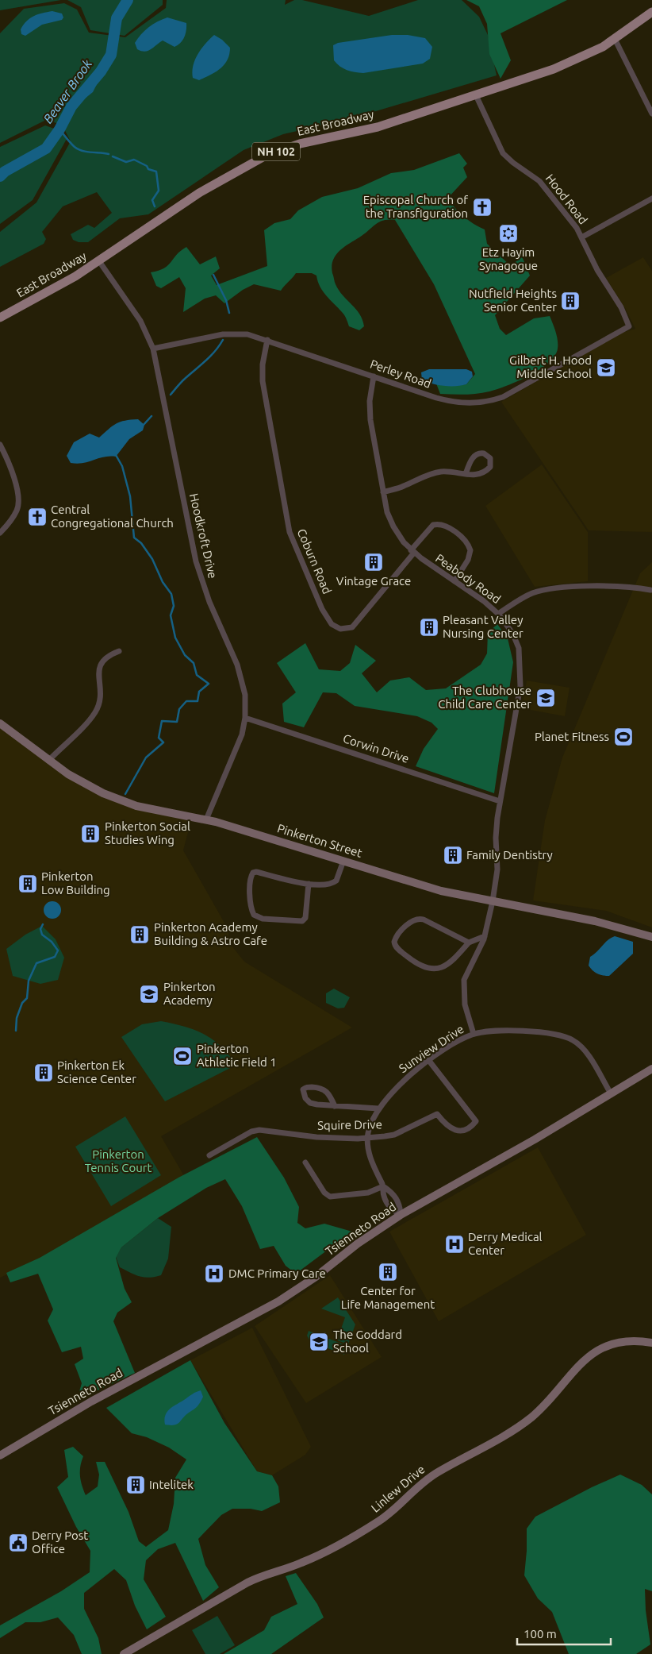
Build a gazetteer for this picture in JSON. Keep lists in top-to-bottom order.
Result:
{
  "streets": {
    "main road": ["East Broadway", "NH 102"],
    "street": [
      "Hood Road",
      "Perley Road",
      "Hoodkroft Drive",
      "Coburn Road",
      "Peabody Road",
      "Corwin Drive",
      "Pinkerton Street",
      "Sunview Drive",
      "Squire Drive",
      "Tsienneto Road",
      "Linlew Drive"
    ]
  },
  "crossings": [
    ["East Broadway", "Hood Road"],
    ["East Broadway", "Hoodkroft Drive"],
    ["Hood Road", "Perley Road"],
    ["Perley Road", "Hoodkroft Drive"],
    ["Perley Road", "Coburn Road"],
    ["Perley Road", "Peabody Road"],
    ["Hoodkroft Drive", "Corwin Drive"],
    ["Hoodkroft Drive", "Pinkerton Street"],
    ["Coburn Road", "Peabody Road"],
    ["Peabody Road", "Corwin Drive"],
    ["Peabody Road", "Pinkerton Street"],
    ["Peabody Road", "Sunview Drive"],
    ["Sunview Drive", "Squire Drive"],
    ["Sunview Drive", "Tsienneto Road"]
  ],
  "water": ["Beaver Brook"],
  "parks": ["Pinkerton Tennis Court"],
  "places": {
    "church": ["Episcopal Church of the Transfiguration", "Central Congregational Church"],
    "synagogue": ["Etz Hayim Synagogue"],
    "building": [
      "Nutfield Heights Senior Center",
      "Vintage Grace",
      "Pleasant Valley Nursing Center",
      "Pinkerton Social Studies Wing",
      "Family Dentistry",
      "Pinkerton Low Building",
      "Pinkerton Academy Building & Astro Cafe",
      "Pinkerton Ek Science Center",
      "Center for Life Management",
      "Intelitek"
    ],
    "school or university": [
      "Gilbert H. Hood Middle School",
      "The Clubhouse Child Care Center",
      "Pinkerton Academy",
      "The Goddard School"
    ],
    "sports": ["Planet Fitness", "Pinkerton Athletic Field 1"],
    "hospital": ["Derry Medical Center", "DMC Primary Care"],
    "public building": ["Derry Post Office"]
  },
  "scale_bar": "100 m"
}
